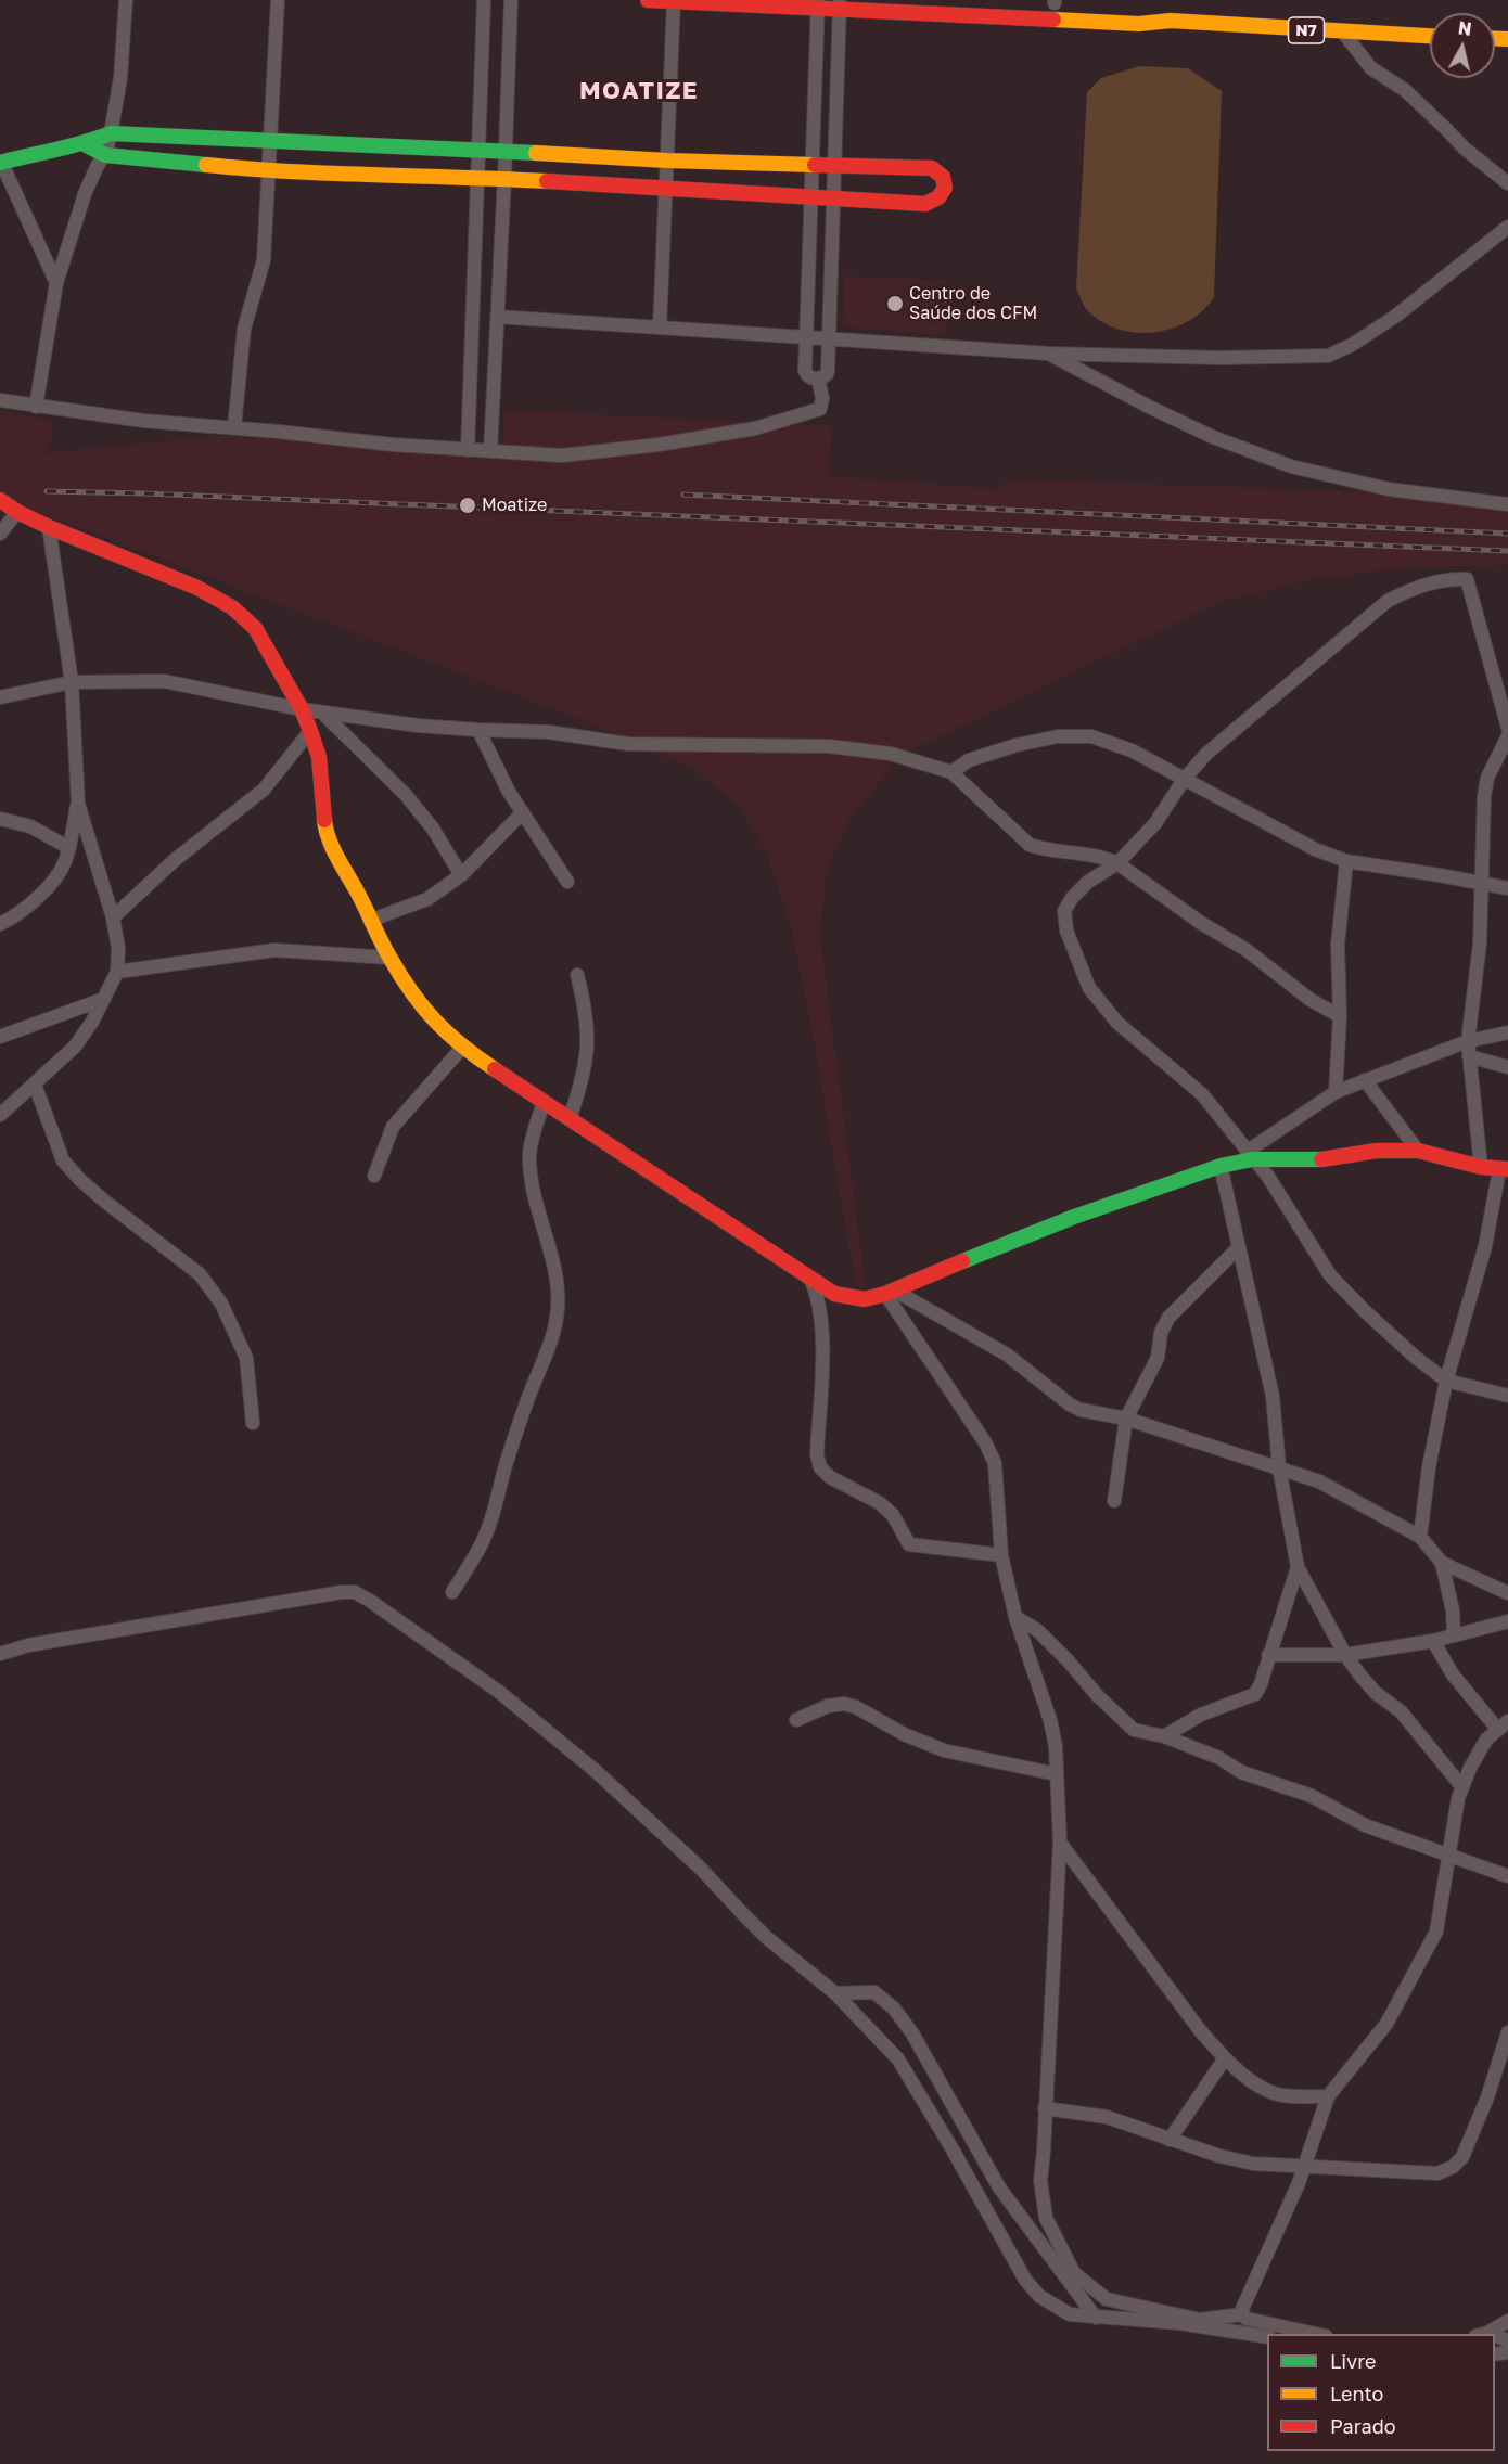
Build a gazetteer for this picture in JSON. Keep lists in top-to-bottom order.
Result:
{
  "streets": {
    "main road": ["N7"]
  },
  "districts": ["MOATIZE"],
  "places": ["Centro de Saúde dos CFM", "Moatize"],
  "legend": ["Livre", "Lento", "Parado"],
  "north": "top"
}
